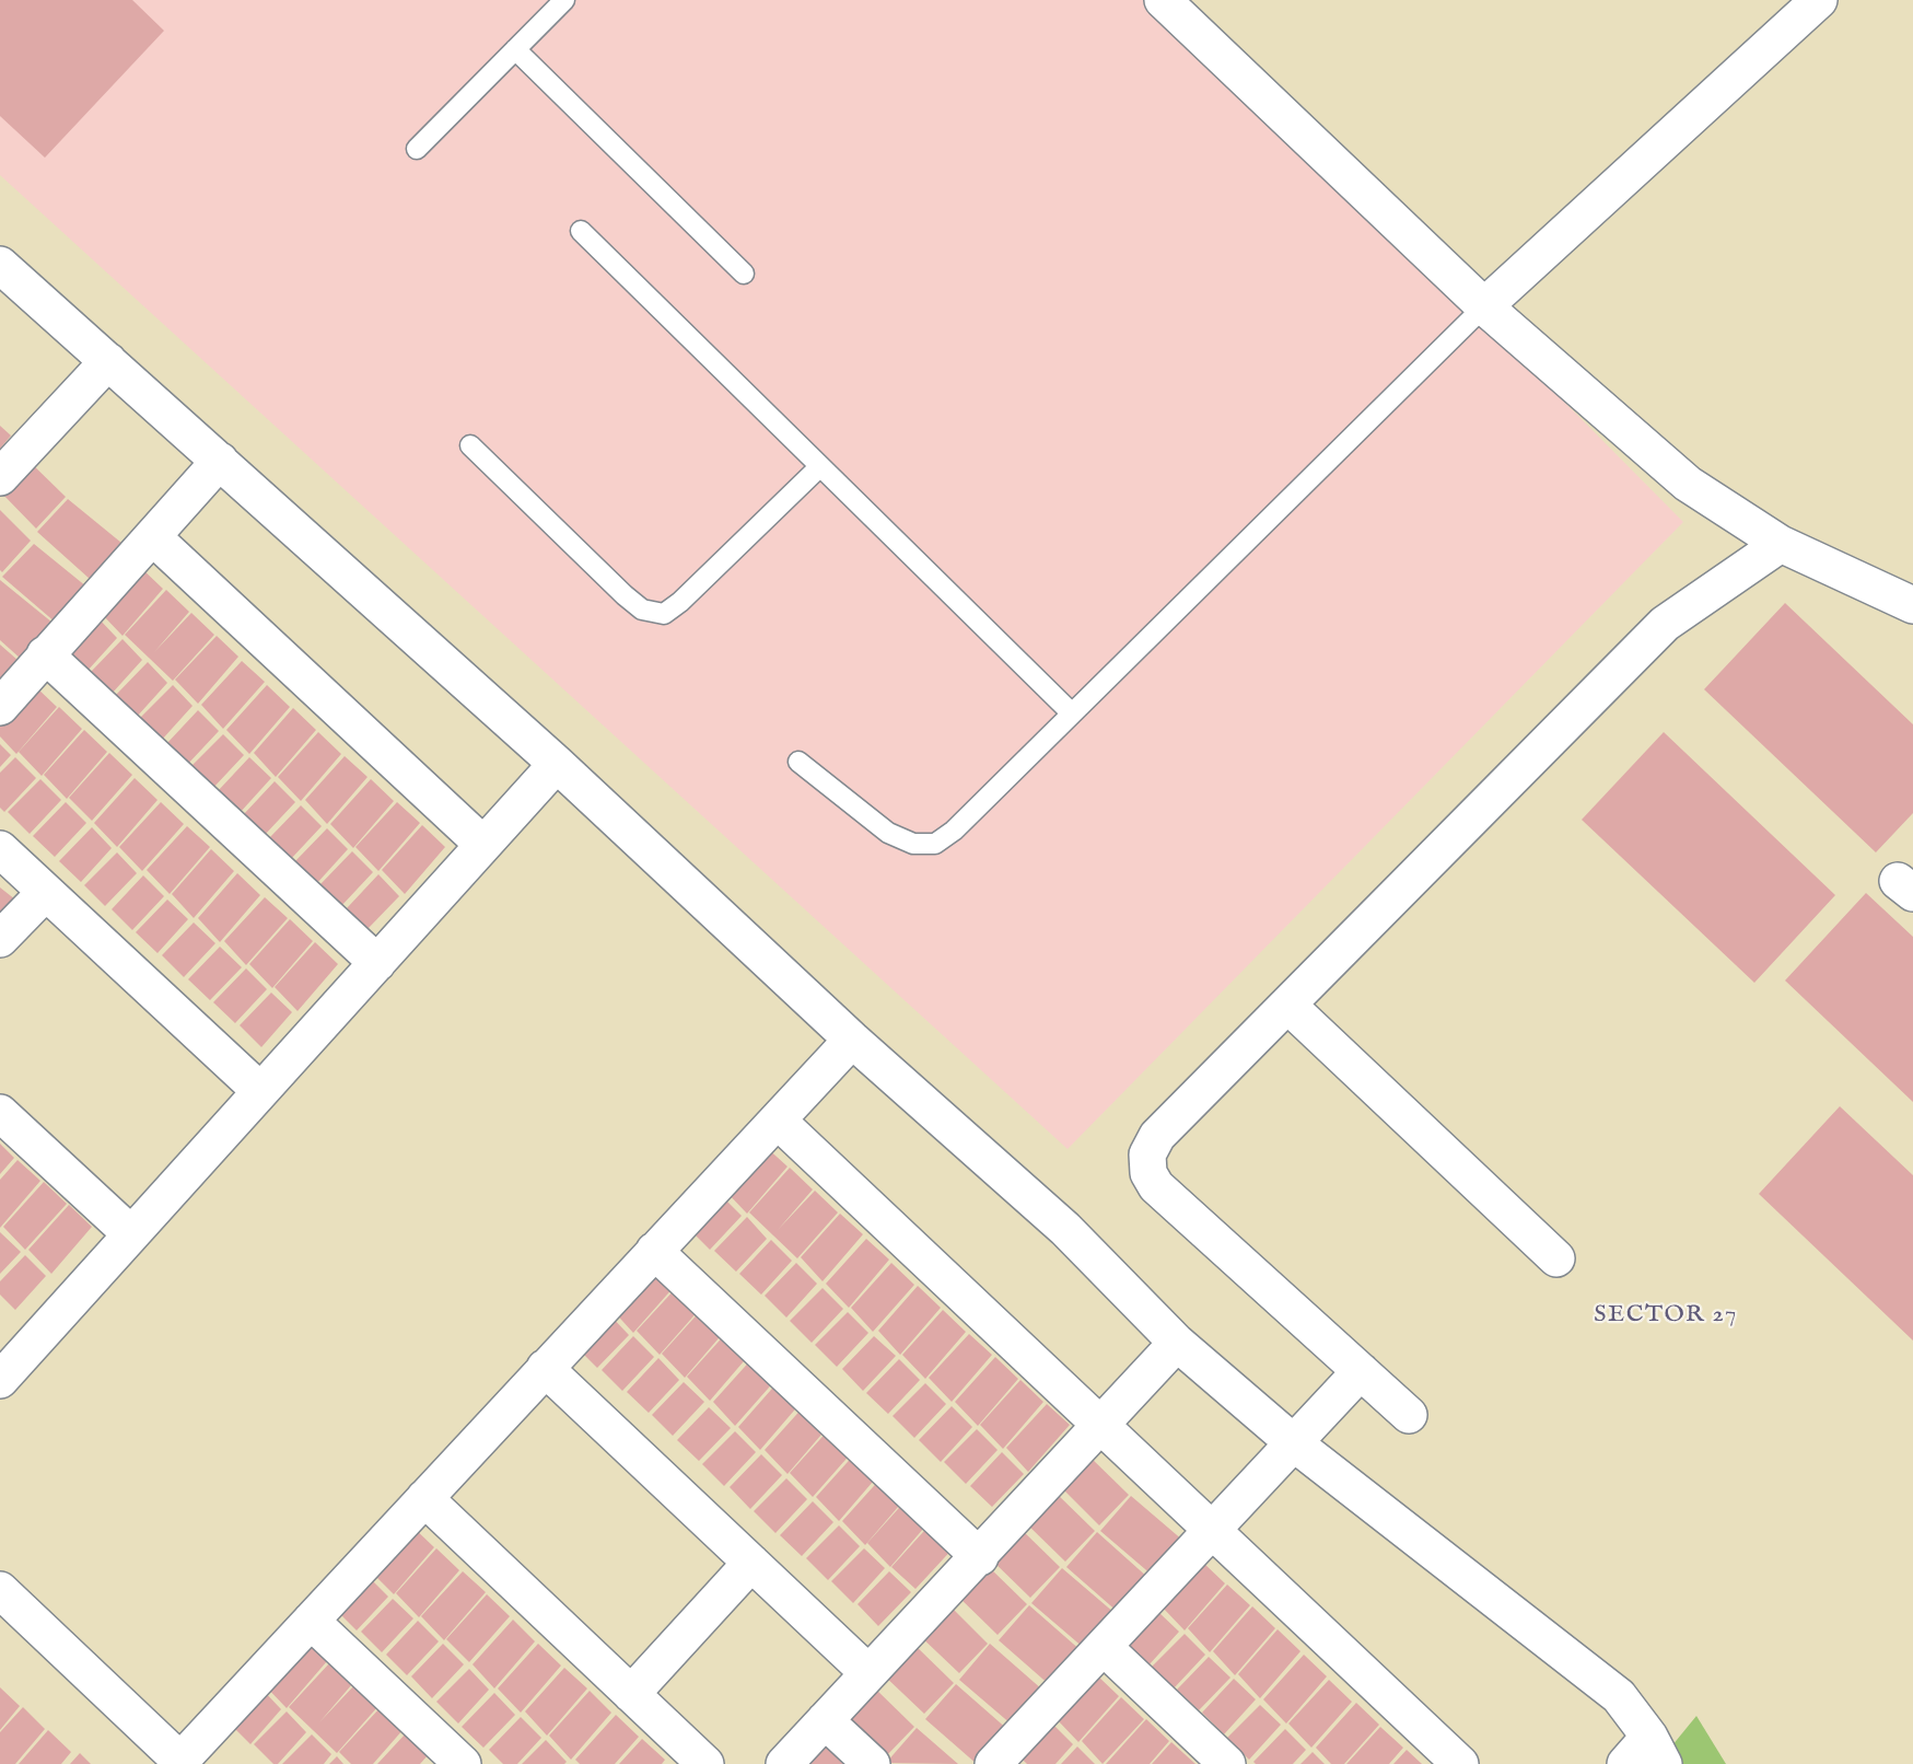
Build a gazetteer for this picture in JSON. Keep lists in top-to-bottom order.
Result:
{
  "districts": ["SECTOR 27"]
}
